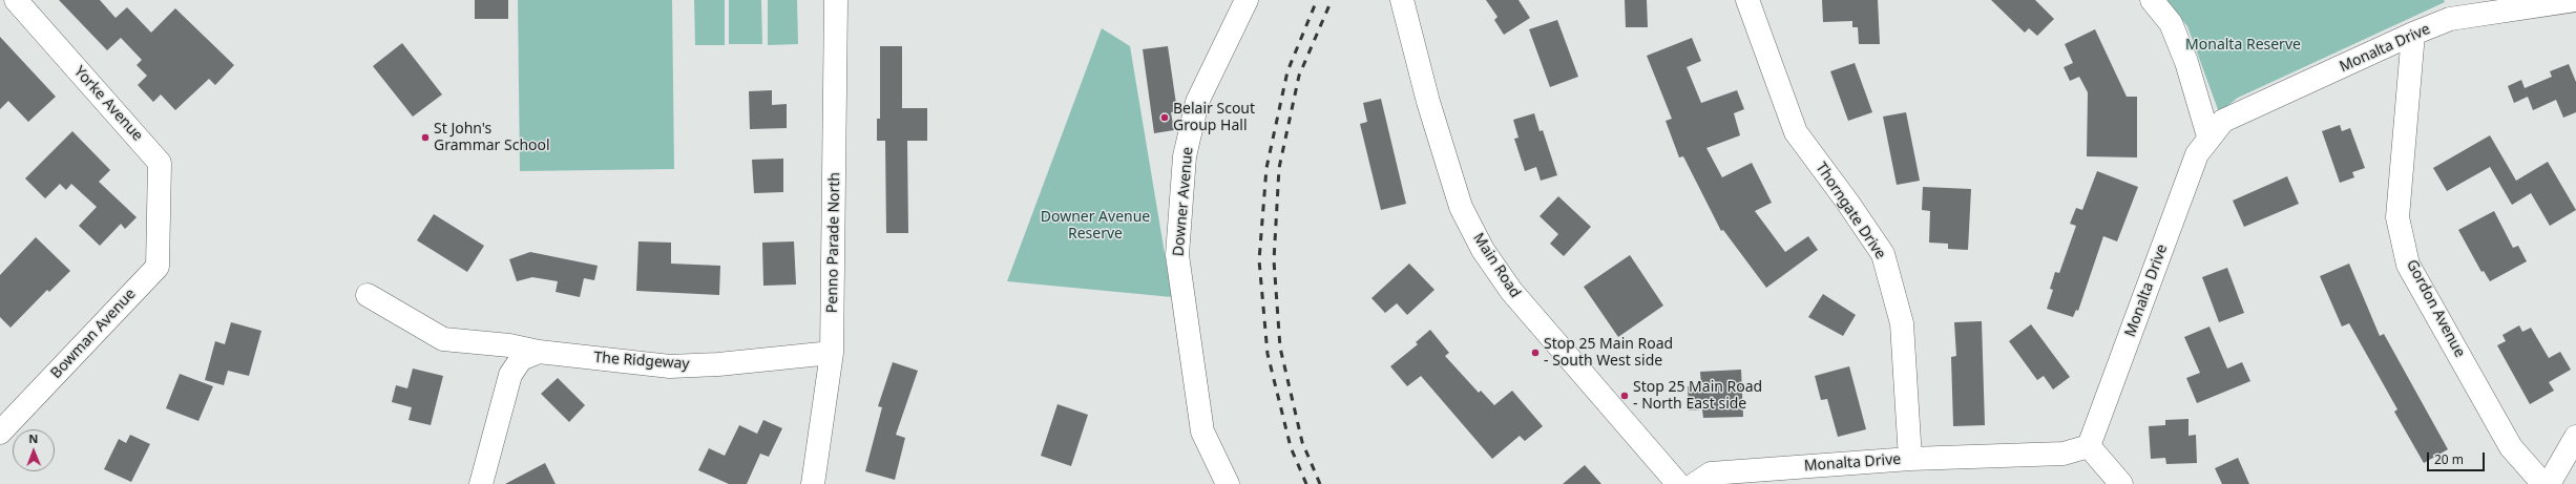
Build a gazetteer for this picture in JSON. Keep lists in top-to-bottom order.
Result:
{
  "streets": {
    "street": [
      "Monalta Drive",
      "Yorke Avenue",
      "Downer Avenue",
      "Thorngate Drive",
      "Penno Parade North",
      "Main Road",
      "Gordon Avenue",
      "Bowman Avenue",
      "The Ridgeway"
    ]
  },
  "crossings": [
    ["Monalta Drive", "Thorngate Drive"],
    ["Monalta Drive", "Gordon Avenue"],
    ["Yorke Avenue", "Bowman Avenue"],
    ["Penno Parade North", "The Ridgeway"]
  ],
  "parks": ["Monalta Reserve", "Downer Avenue Reserve"],
  "places": [
    "Belair Scout Group Hall",
    "St John's Grammar School",
    "Stop 25 Main Road - South West side",
    "Stop 25 Main Road - North East side"
  ],
  "scale_bar": "20 m",
  "north": "top"
}
